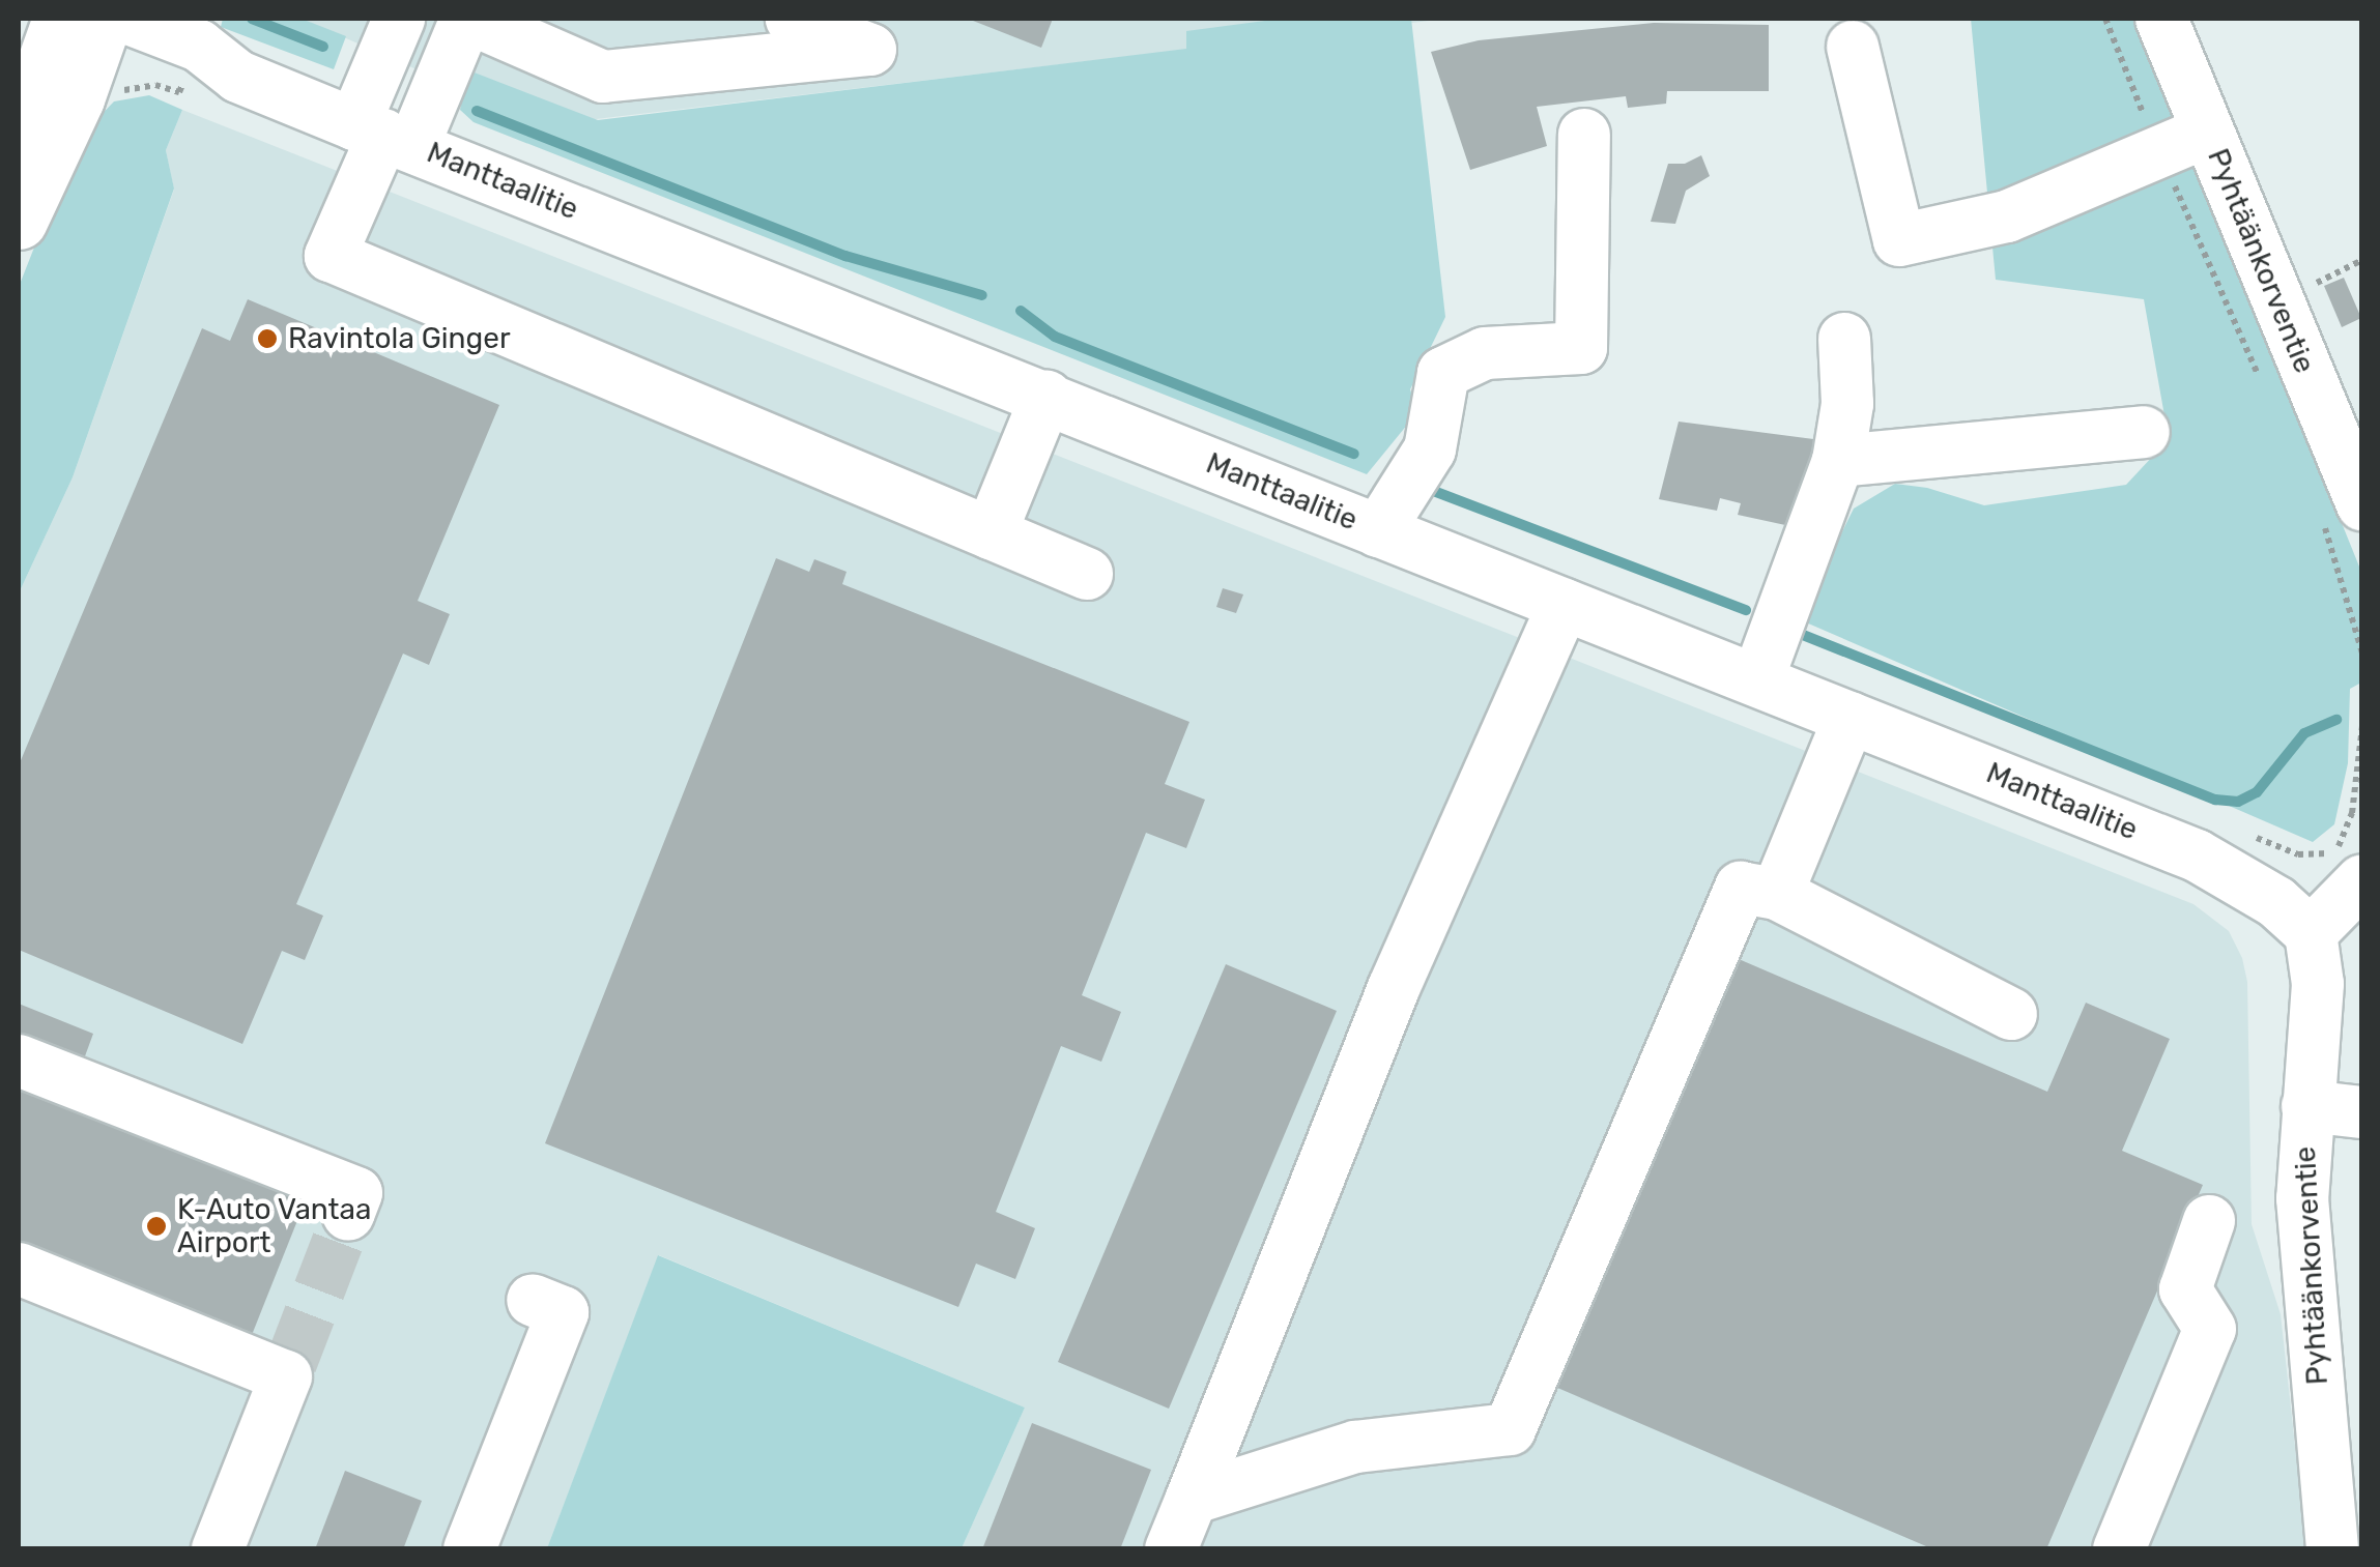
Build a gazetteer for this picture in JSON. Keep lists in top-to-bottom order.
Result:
{
  "streets": {
    "street": ["Manttaalitie", "Pyhtäänkorventie"]
  },
  "crossings": [
    ["Manttaalitie", "Pyhtäänkorventie"]
  ],
  "places": ["Ravintola Ginger", "K-Auto Vantaa Airport"]
}
